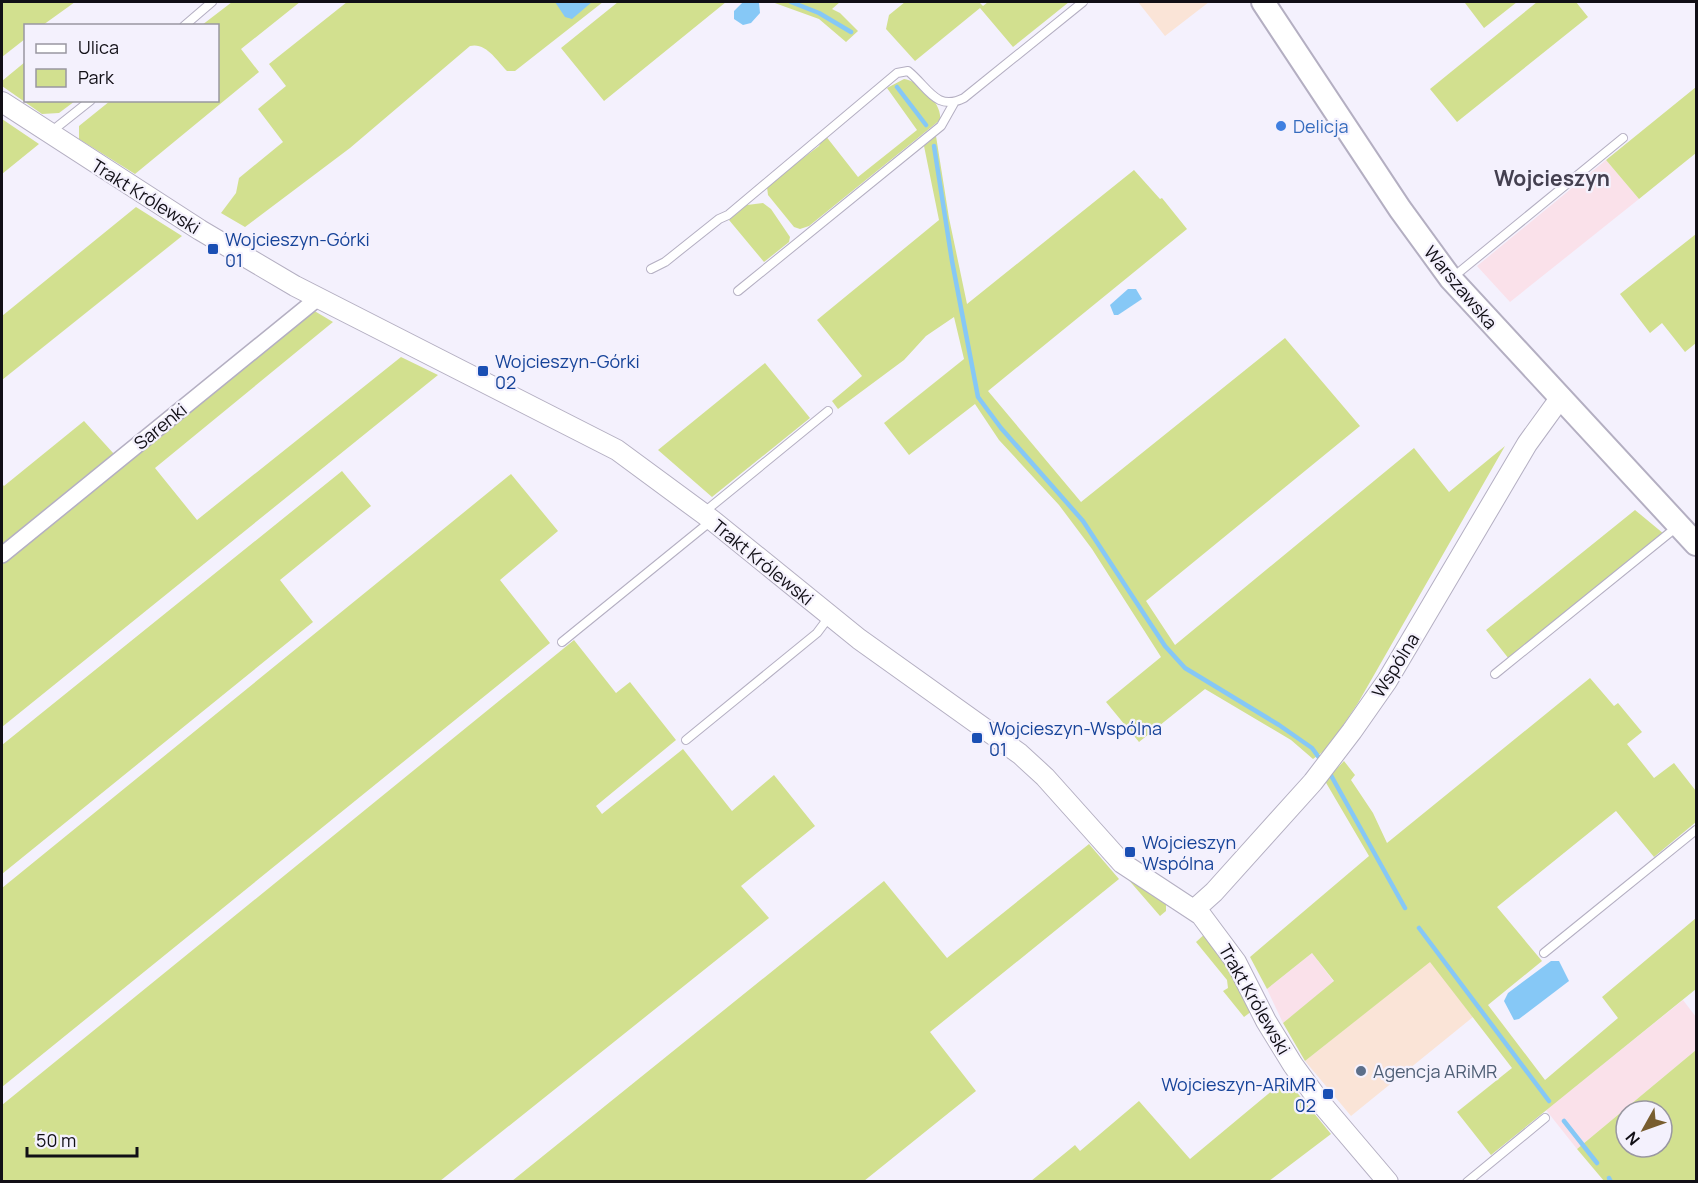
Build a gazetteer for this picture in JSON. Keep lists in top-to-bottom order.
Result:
{
  "streets": {
    "main road": ["Warszawska"],
    "street": ["Trakt Królewski", "Sarenki", "Wspólna"]
  },
  "crossings": [
    ["Trakt Królewski", "Sarenki"],
    ["Trakt Królewski", "Wspólna"],
    ["Warszawska", "Wspólna"]
  ],
  "districts": ["Wojcieszyn"],
  "places": {
    "other": ["Delicja", "Agencja ARiMR"],
    "transit": [
      "Wojcieszyn-Górki 01",
      "Wojcieszyn-Górki 02",
      "Wojcieszyn-Wspólna 01",
      "Wojcieszyn Wspólna",
      "Wojcieszyn-ARiMR 02"
    ]
  },
  "legend": ["Ulica", "Park"],
  "scale_bar": "50 m",
  "north": "bottom left"
}
